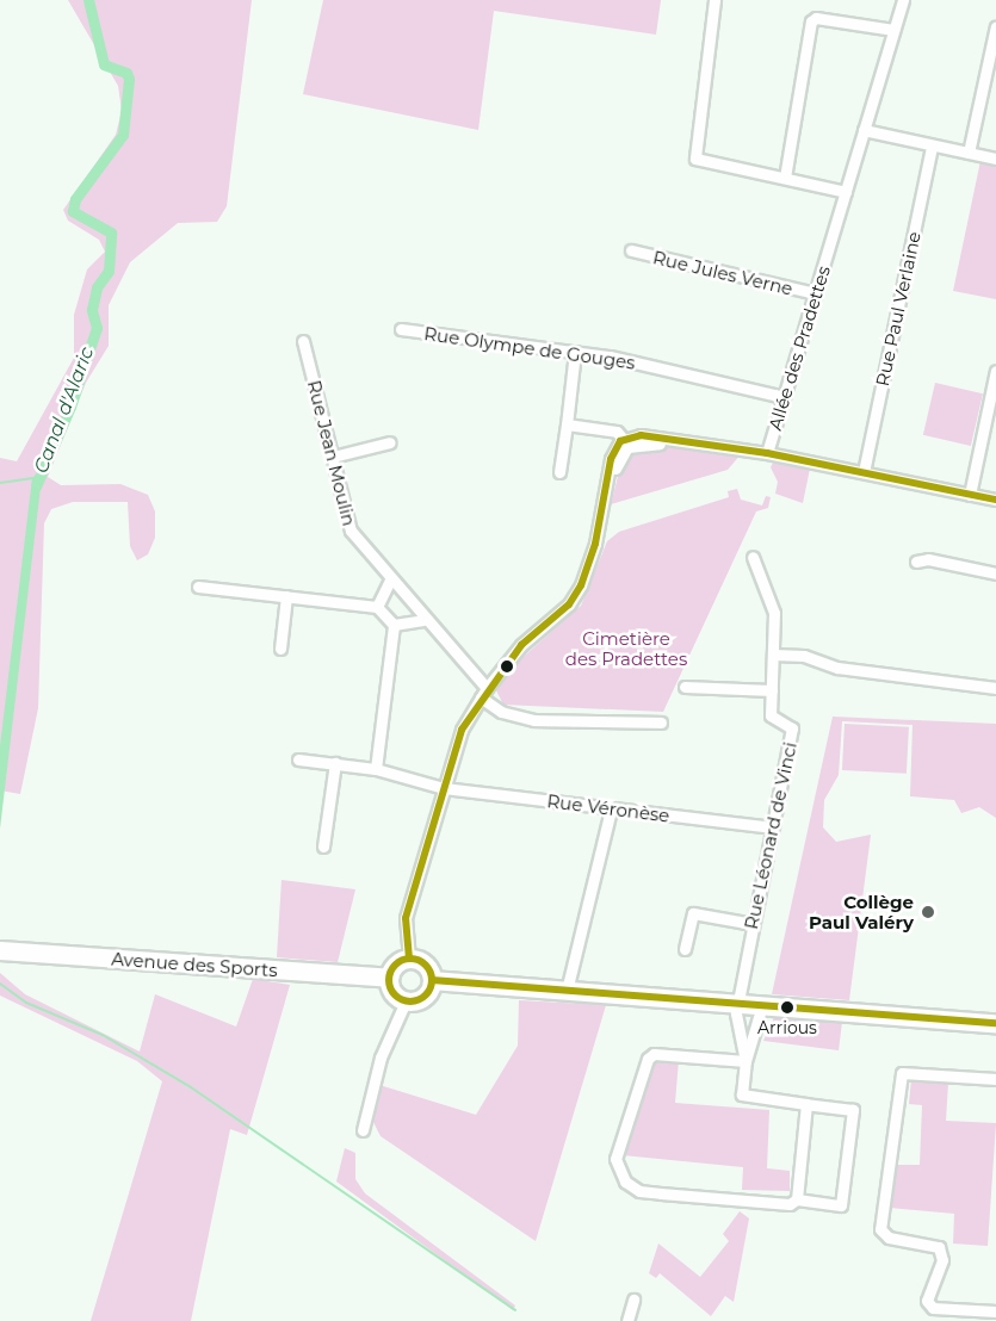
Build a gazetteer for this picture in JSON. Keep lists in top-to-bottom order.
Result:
{
  "streets": {
    "main road": ["Avenue des Sports"],
    "street": [
      "Rue Jules Verne",
      "Rue Paul Verlaine",
      "Rue Olympe de Gouges",
      "Allée des Pradettes",
      "Rue Jean Moulin",
      "Rue Véronèse",
      "Rue Léonard de Vinci"
    ]
  },
  "crossings": [
    ["Rue Jules Verne", "Allée des Pradettes"],
    ["Rue Olympe de Gouges", "Allée des Pradettes"],
    ["Rue Véronèse", "Rue Léonard de Vinci"]
  ],
  "water": ["Canal d'Alaric"],
  "parks": ["Cimetière des Pradettes"],
  "places": ["Collège Paul Valéry", "Arrious"]
}
